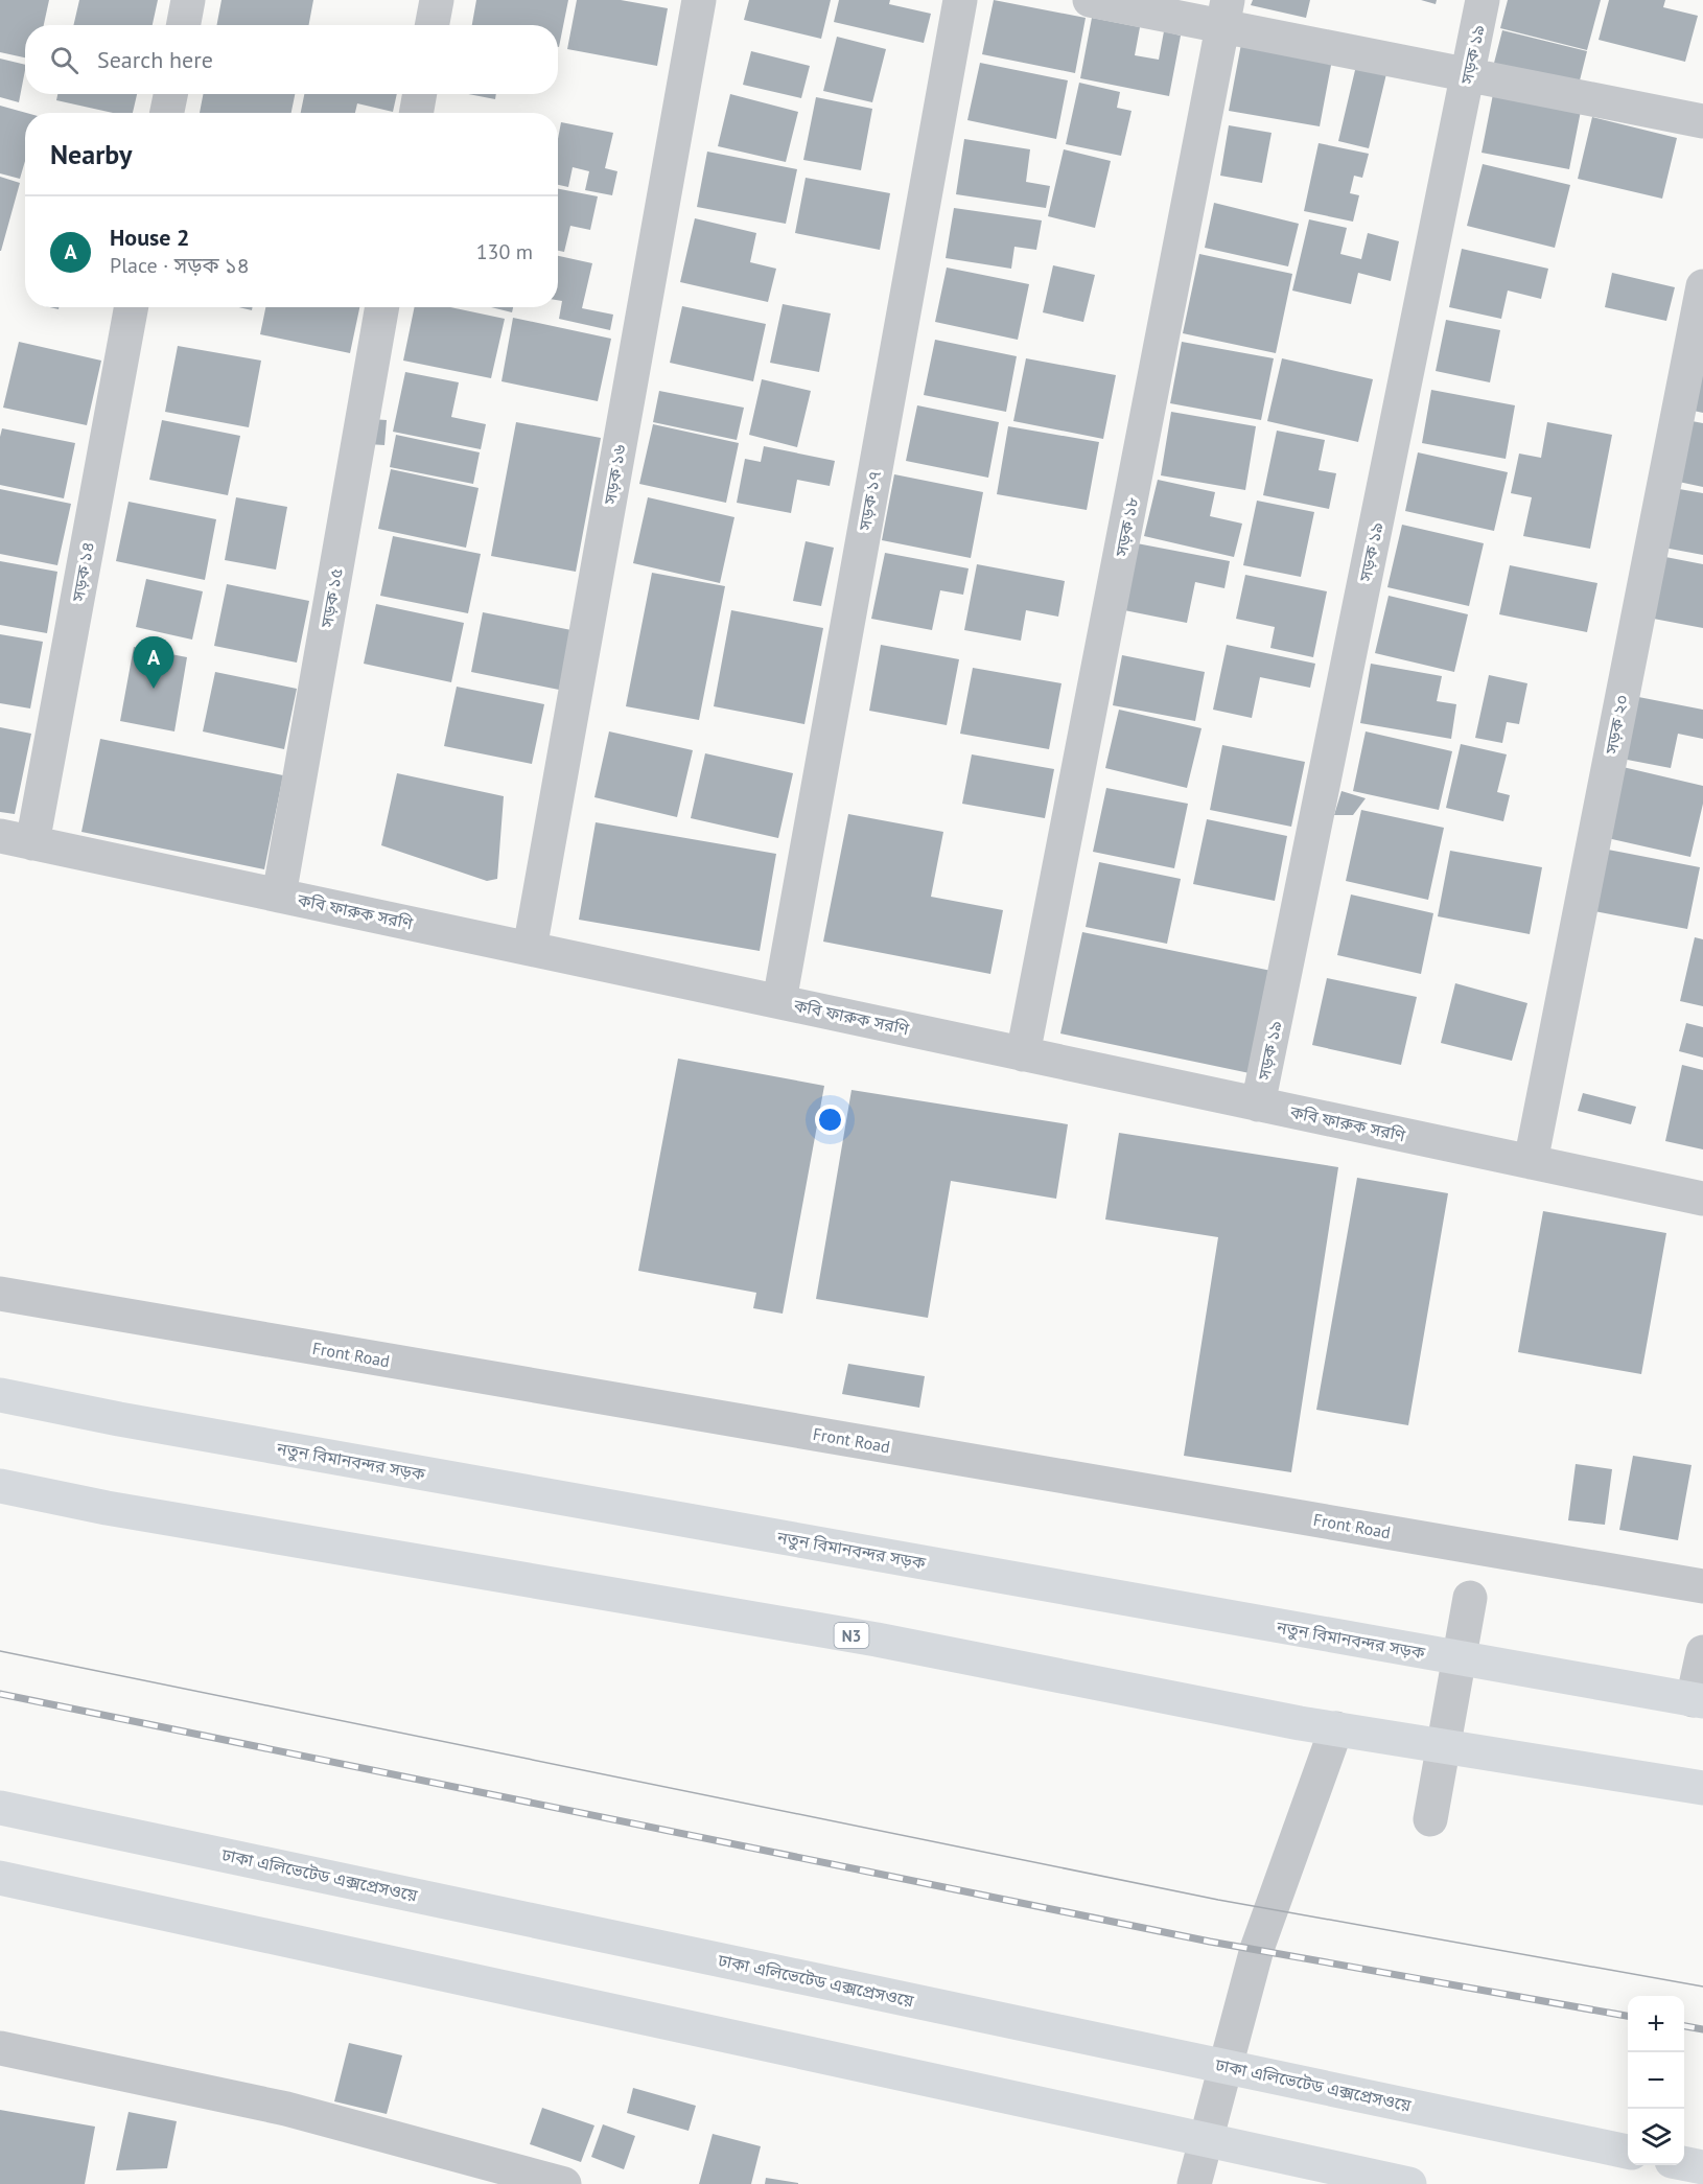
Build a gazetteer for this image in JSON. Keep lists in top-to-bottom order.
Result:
{
  "streets": {
    "highway": ["নতুন বিমানবন্দর সড়ক", "N3", "ঢাকা এলিভেটেড এক্সপ্রেসওয়ে"],
    "street": [
      "সড়ক ১৯",
      "সড়ক ১৬",
      "সড়ক ১৭",
      "সড়ক ১৮",
      "সড়ক ১৪",
      "সড়ক ১৫",
      "সড়ক ২০",
      "কবি ফারুক সরণি",
      "Front Road"
    ]
  },
  "crossings": [
    ["সড়ক ১৯", "কবি ফারুক সরণি"],
    ["সড়ক ১৬", "কবি ফারুক সরণি"],
    ["সড়ক ১৭", "কবি ফারুক সরণি"],
    ["সড়ক ১৮", "কবি ফারুক সরণি"],
    ["সড়ক ১৪", "কবি ফারুক সরণি"],
    ["সড়ক ১৫", "কবি ফারুক সরণি"],
    ["সড়ক ২০", "কবি ফারুক সরণি"]
  ],
  "page": {
    "search": "Search here",
    "heading": "Nearby",
    "list": [
      {
        "mark": "A",
        "name": "House 2",
        "note": "Place · সড়ক ১৪",
        "value": "130 m"
      }
    ],
    "pins": "A",
    "map_buttons": ["+", "−"]
  }
}
